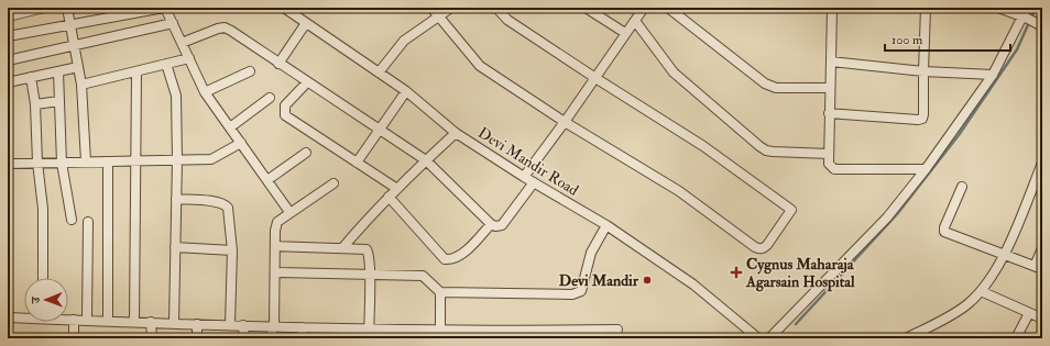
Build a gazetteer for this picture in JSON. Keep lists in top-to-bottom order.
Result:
{
  "streets": {
    "street": ["Devi Mandir Road"]
  },
  "places": {
    "health": ["Cygnus Maharaja Agarsain Hospital"],
    "other": ["Devi Mandir"]
  },
  "scale_bar": "100 m",
  "north": "left"
}
